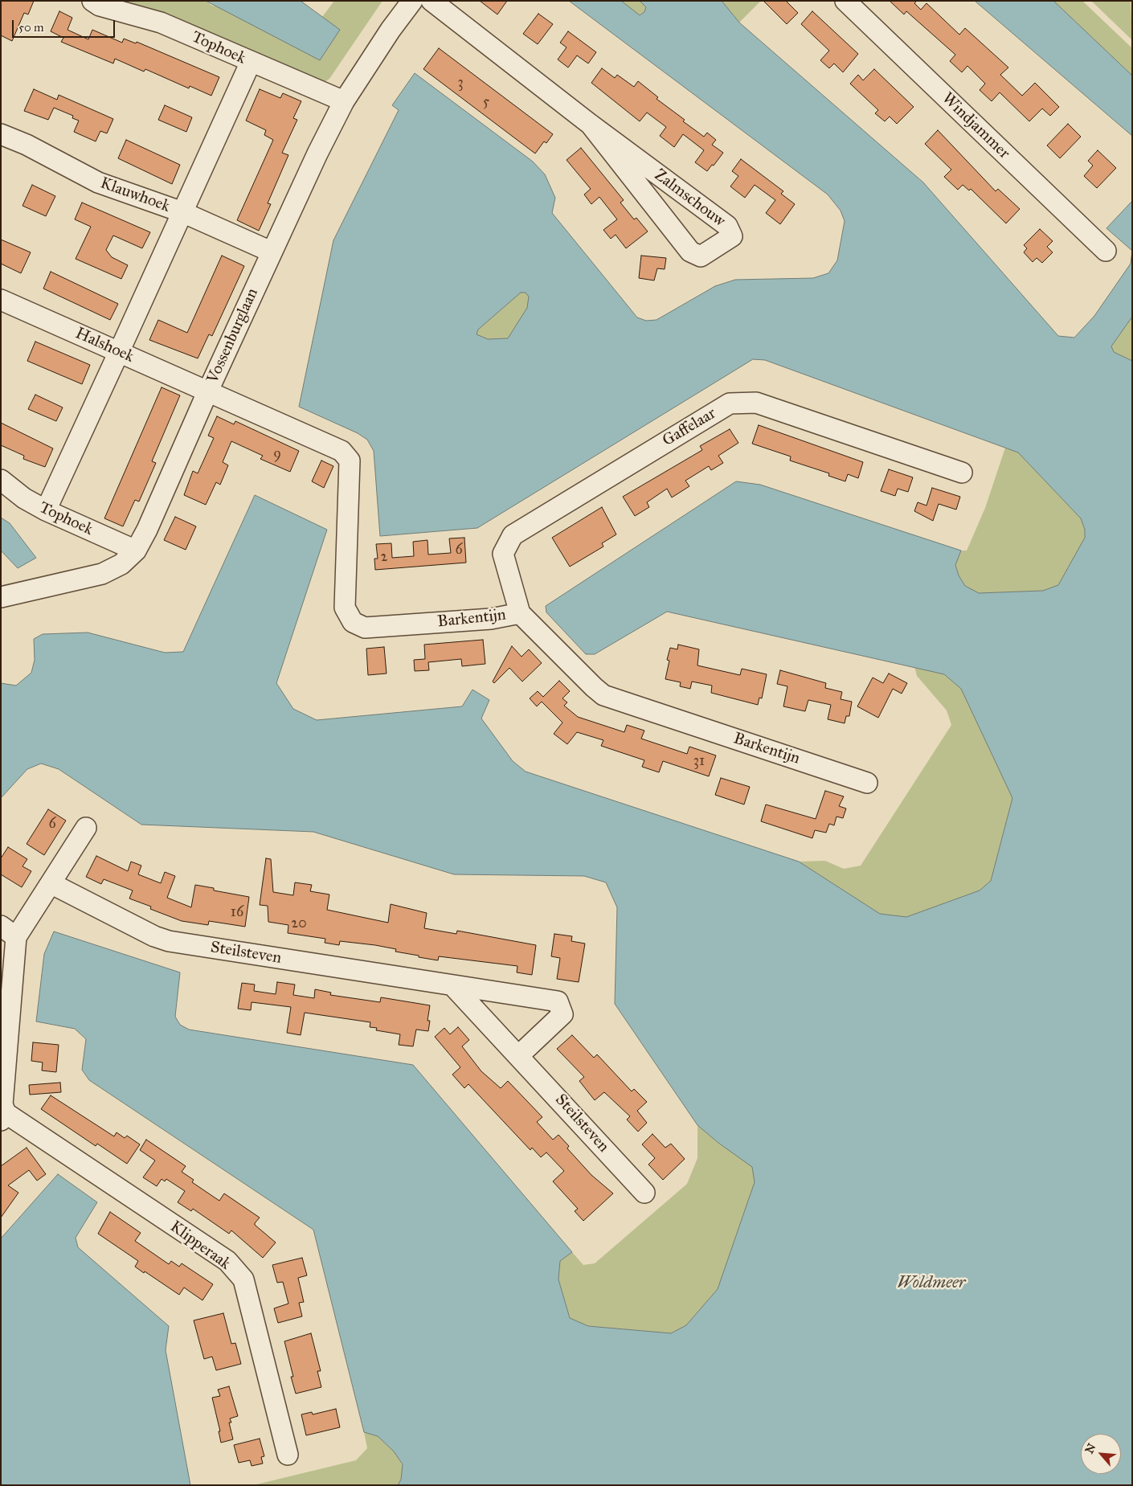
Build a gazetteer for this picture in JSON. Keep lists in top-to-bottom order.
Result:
{
  "streets": {
    "street": [
      "Tophoek",
      "Windjammer",
      "Klauwhoek",
      "Zalmschouw",
      "Vossenburglaan",
      "Halshoek",
      "Gaffelaar",
      "Barkentijn",
      "Steilsteven",
      "Klipperaak"
    ]
  },
  "crossings": [
    ["Tophoek", "Vossenburglaan"],
    ["Klauwhoek", "Vossenburglaan"],
    ["Vossenburglaan", "Halshoek"],
    ["Vossenburglaan", "Barkentijn"],
    ["Halshoek", "Barkentijn"],
    ["Gaffelaar", "Barkentijn"]
  ],
  "water": ["Woldmeer"],
  "house_numbers": [
    "3",
    "5",
    "9",
    "6",
    "2",
    "31",
    "6",
    "16",
    "20"
  ],
  "scale_bar": "50 m",
  "north": "top left"
}
